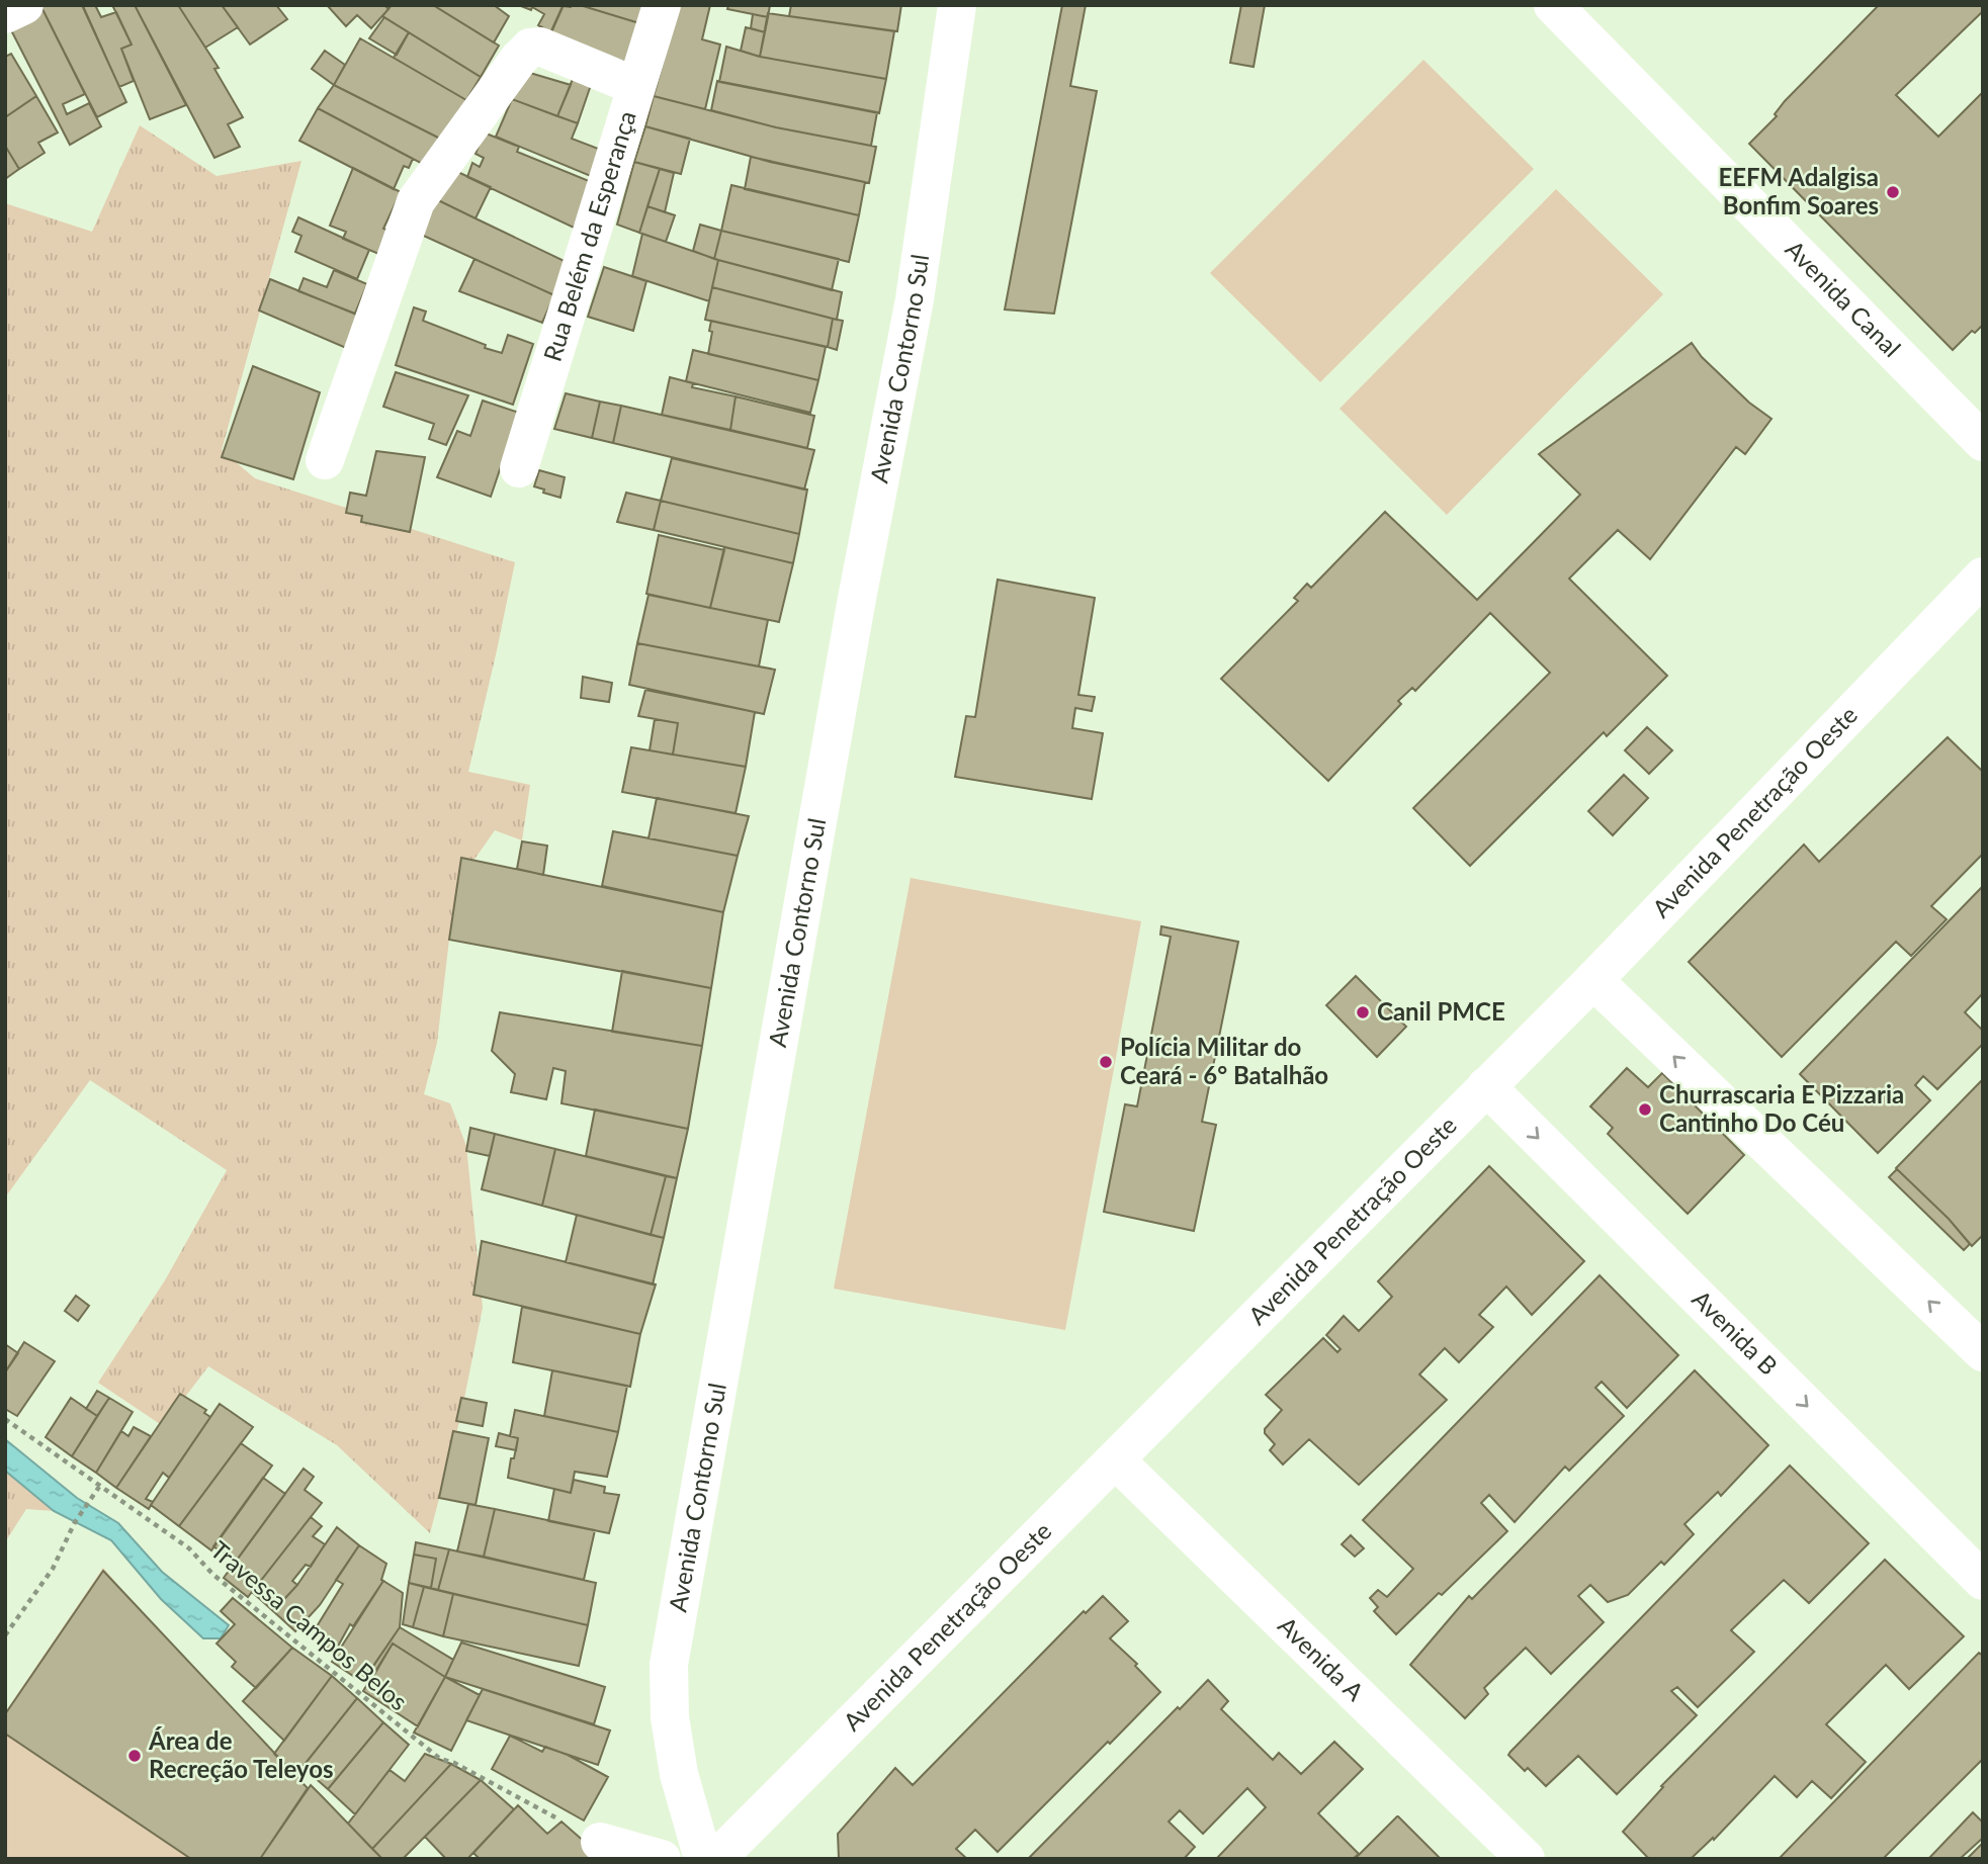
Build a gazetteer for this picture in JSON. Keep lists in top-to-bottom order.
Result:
{
  "streets": {
    "street": [
      "Rua Belém da Esperança",
      "Avenida Canal",
      "Avenida Contorno Sul",
      "Avenida Penetração Oeste",
      "Avenida B",
      "Avenida A"
    ],
    "path": ["Travessa Campos Belos"]
  },
  "crossings": [
    ["Avenida Penetração Oeste", "Avenida B"],
    ["Avenida Penetração Oeste", "Avenida A"]
  ],
  "places": [
    "EEFM Adalgisa Bonfim Soares",
    "Canil PMCE",
    "Polícia Militar do Ceará - 6° Batalhão",
    "Churrascaria E Pizzaria Cantinho Do Céu",
    "Área de Recreção Teleyos"
  ]
}
